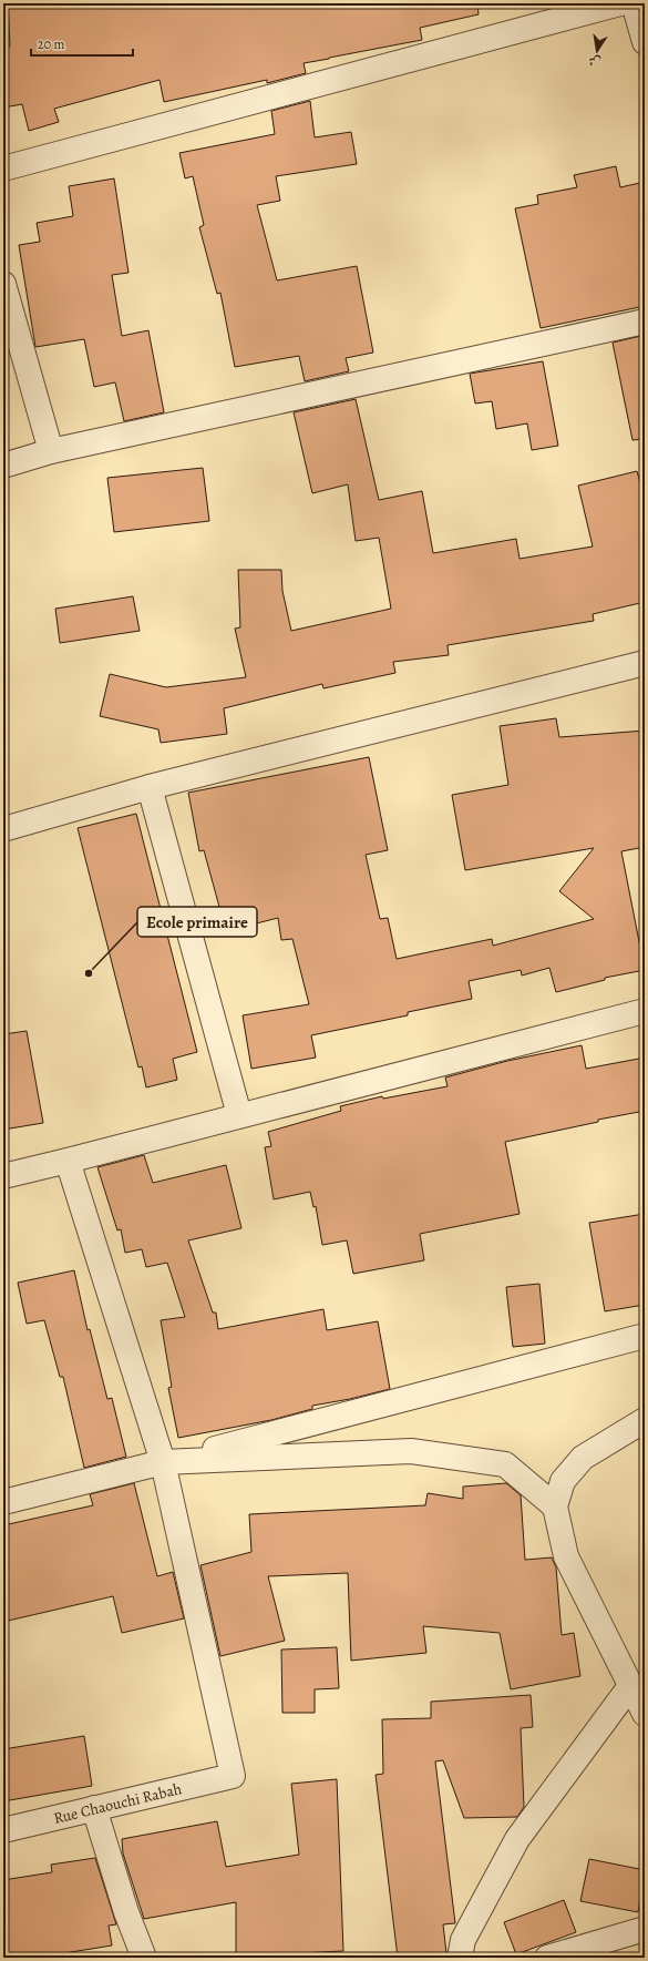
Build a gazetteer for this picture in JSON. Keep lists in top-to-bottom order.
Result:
{
  "streets": {
    "street": ["Rue Chaouchi Rabah"]
  },
  "places": ["Ecole primaire"],
  "scale_bar": "20 m",
  "north": "bottom"
}
